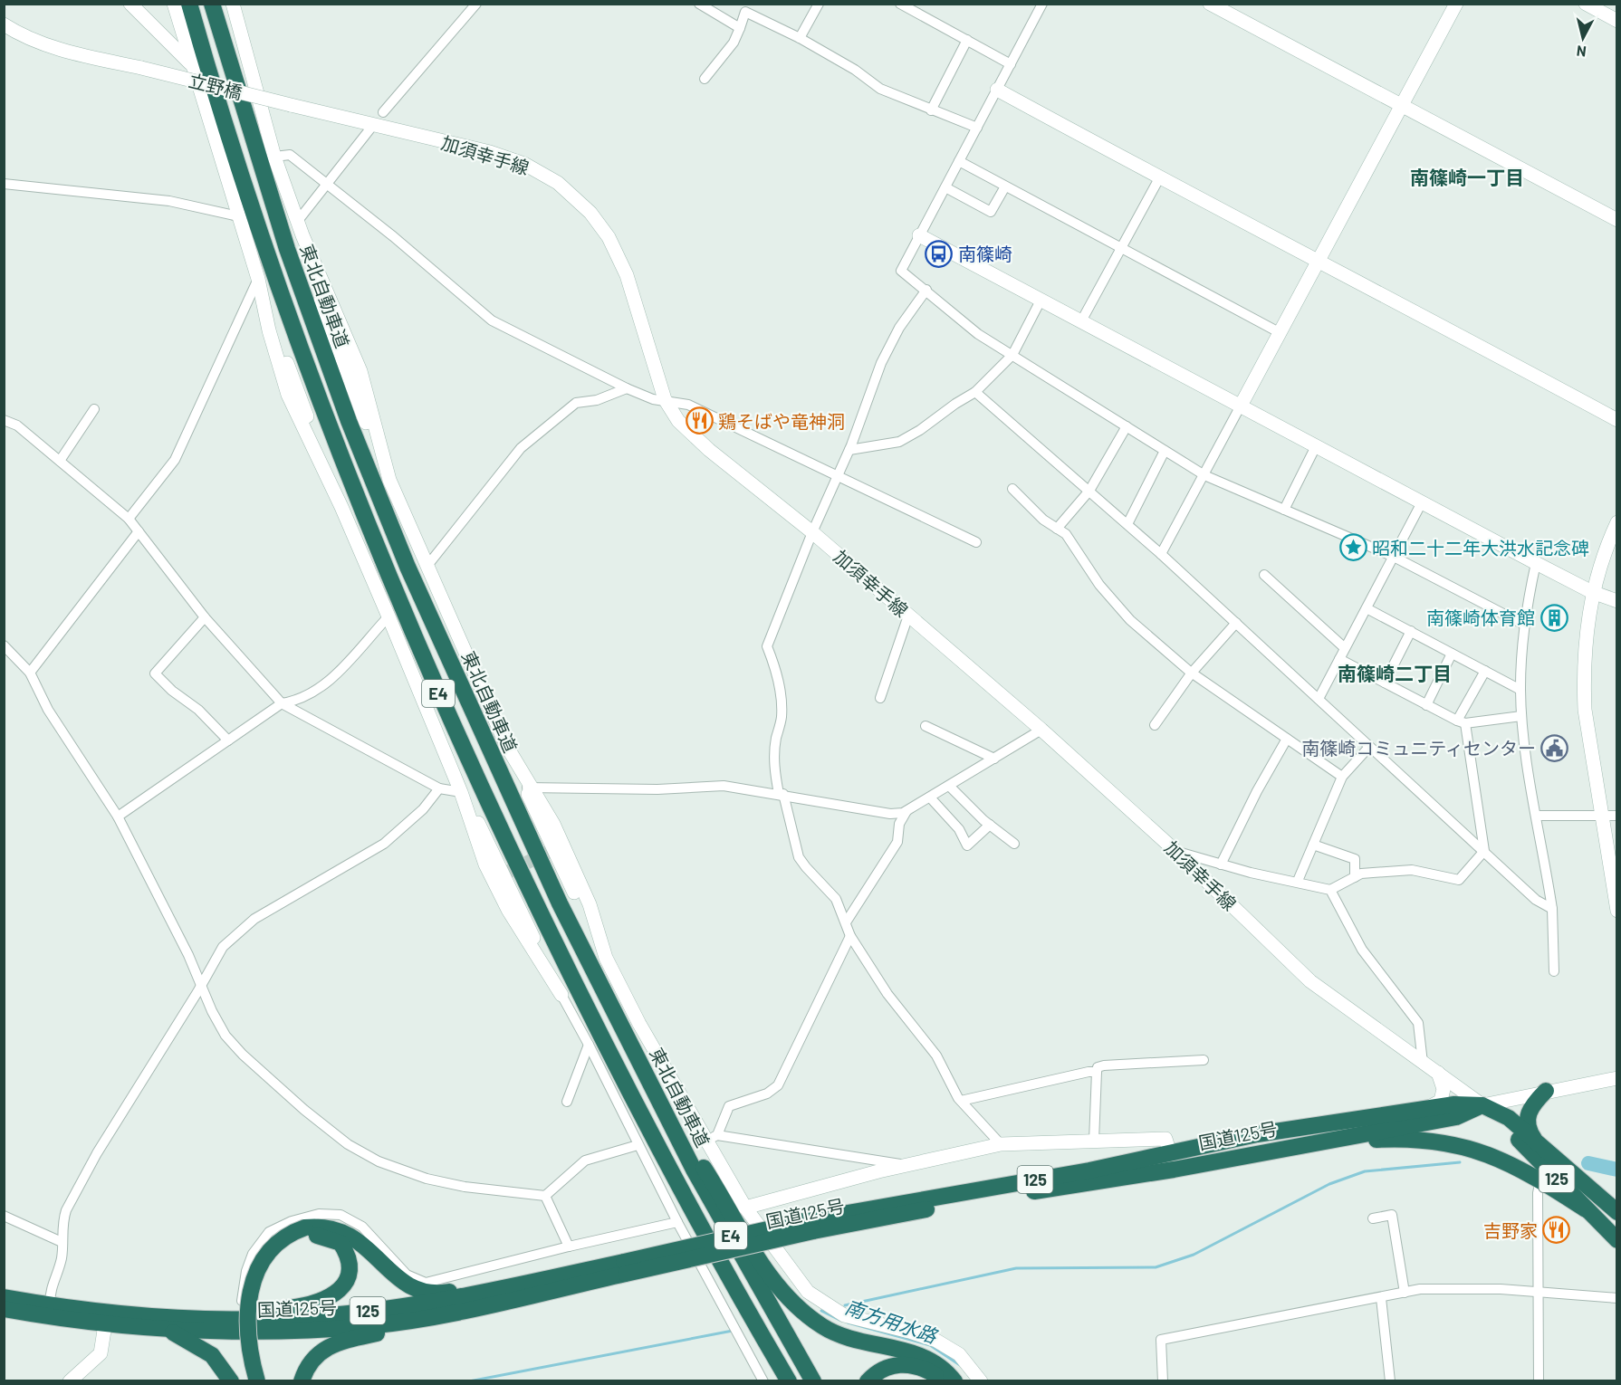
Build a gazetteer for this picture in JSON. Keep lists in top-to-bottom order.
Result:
{
  "streets": {
    "highway": [
      "東北自動車道",
      "E4",
      "国道125号",
      "125"
    ],
    "street": ["立野橋", "加須幸手線"]
  },
  "crossings": [
    ["立野橋", "加須幸手線"],
    ["加須幸手線", "国道125号"],
    ["加須幸手線", "125"],
    ["国道125号", "125"]
  ],
  "districts": ["南篠崎一丁目", "南篠崎二丁目"],
  "water": ["南方用水路"],
  "places": {
    "bus stop": ["南篠崎"],
    "restaurant": ["鶏そばや竜神洞", "吉野家"],
    "place": ["昭和二十二年大洪水記念碑"],
    "building": ["南篠崎体育館"],
    "public building": ["南篠崎コミュニティセンター"]
  },
  "north": "bottom"
}
